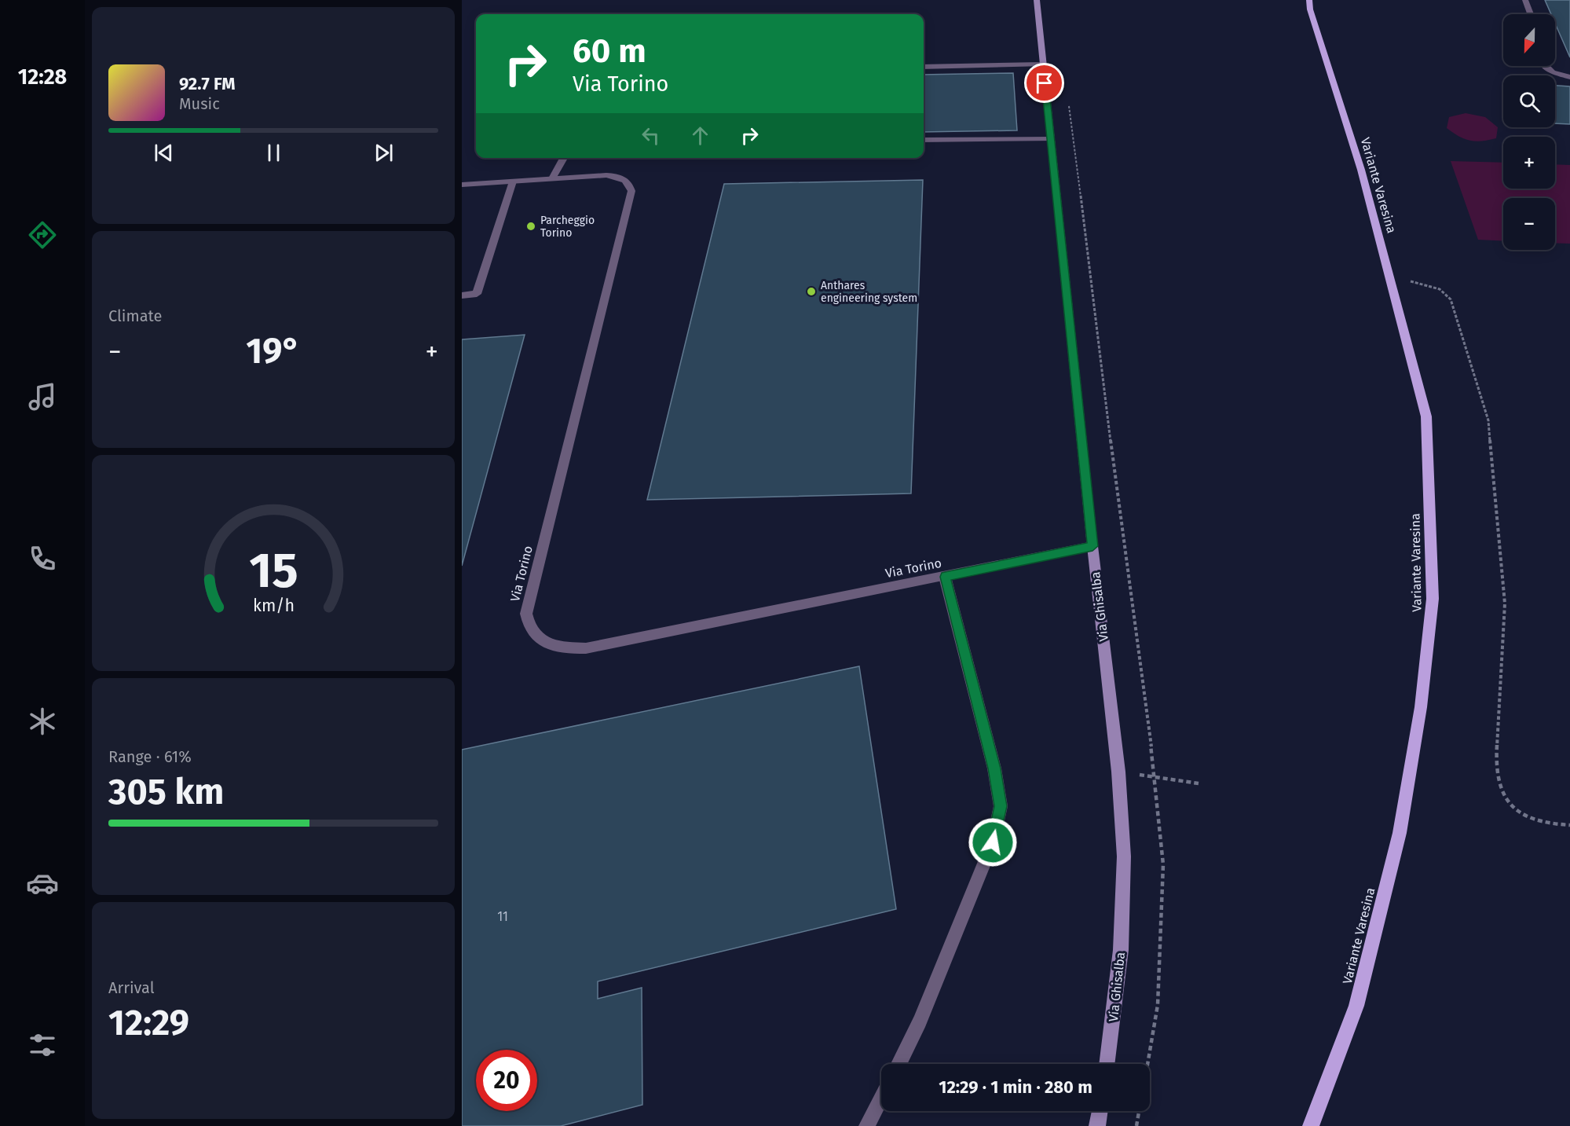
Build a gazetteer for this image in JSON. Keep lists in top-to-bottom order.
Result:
{
  "streets": {
    "main road": ["Variante Varesina"],
    "street": ["Via Torino", "Via Ghisalba"]
  },
  "crossings": [
    ["Via Torino", "Via Ghisalba"]
  ],
  "places": ["Parcheggio Torino", "Anthares engineering system"],
  "house_numbers": ["11"],
  "north": "bottom",
  "page": {
    "tabs": "12:28",
    "map_buttons": ["+", "−"],
    "turn": ["60 m", "Via Torino"],
    "song": ["92.7 FM", "Music"],
    "tile": [
      "Climate",
      ["Range · 61%", "305 km"],
      ["Arrival", "12:29"]
    ],
    "heat": ["−", "19°", "+"],
    "limit": "20",
    "trip": "12:29 · 1 min · 280 m",
    "gauge": ["15", "km/h"]
  }
}
